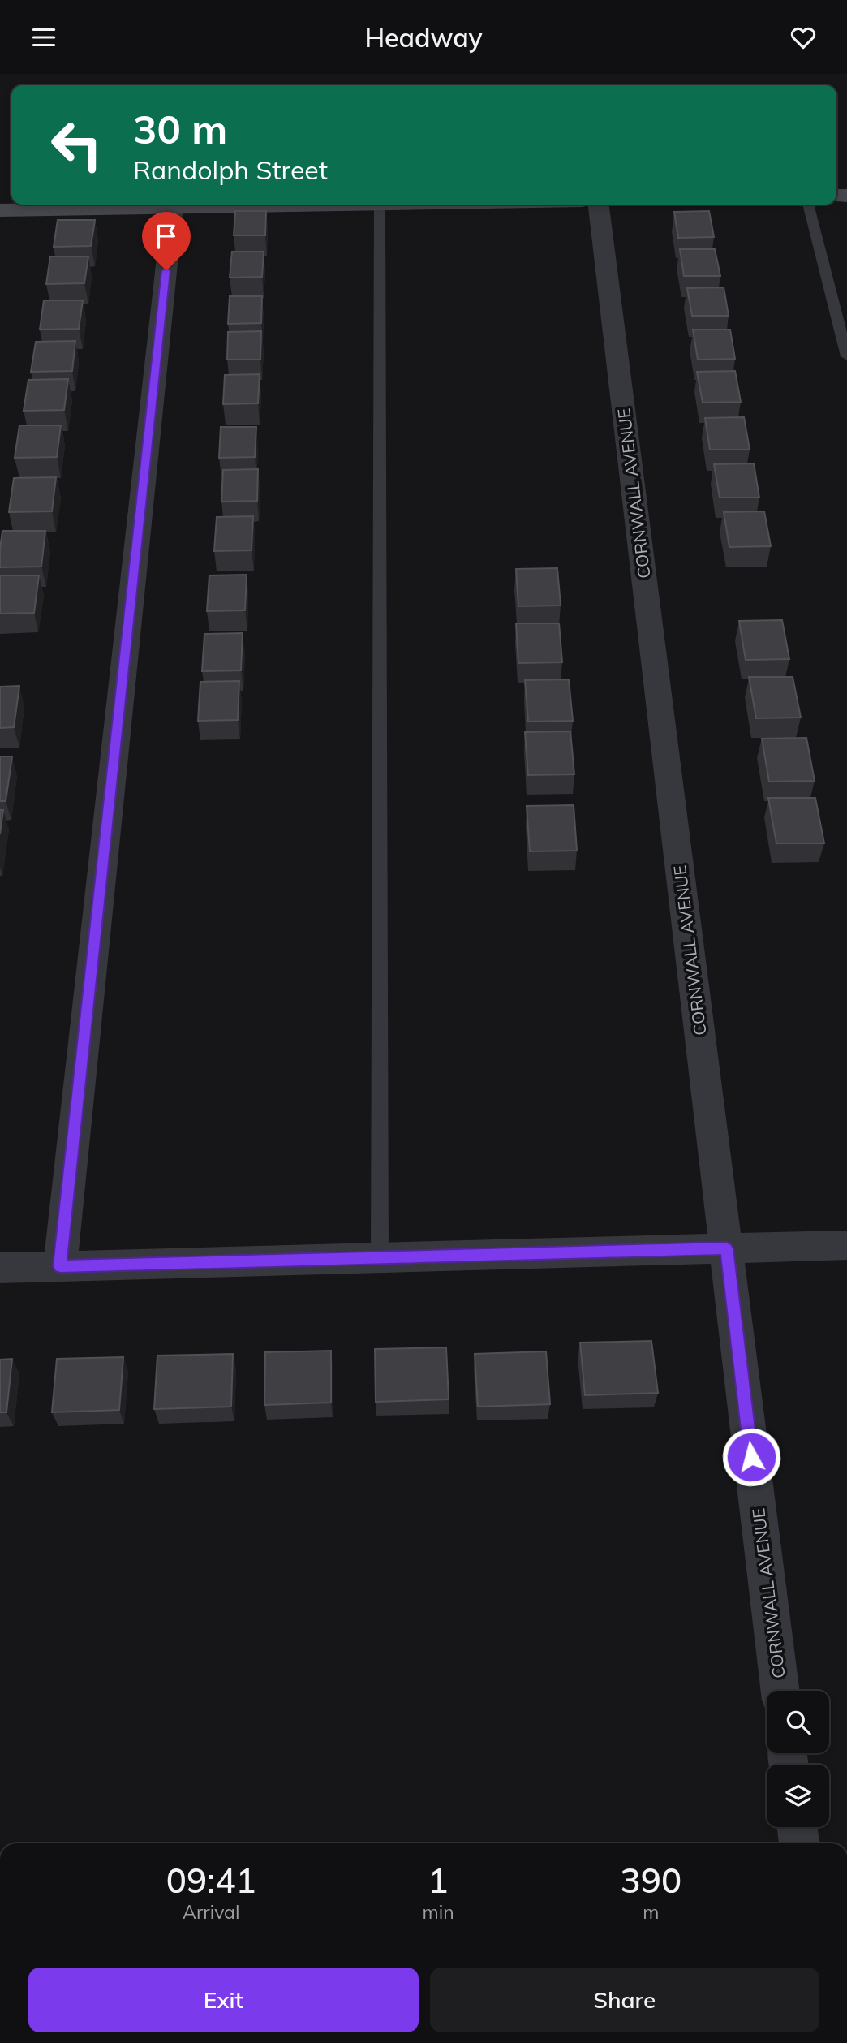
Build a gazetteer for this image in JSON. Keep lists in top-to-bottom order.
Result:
{
  "streets": {
    "street": ["CORNWALL AVENUE"]
  },
  "page": {
    "header": "Headway",
    "turn": ["30 m", "Randolph Street"],
    "eta": [
      "09:41",
      "Arrival",
      "1",
      "min",
      "390",
      "m"
    ],
    "buttons": ["Exit", "Share"]
  }
}
